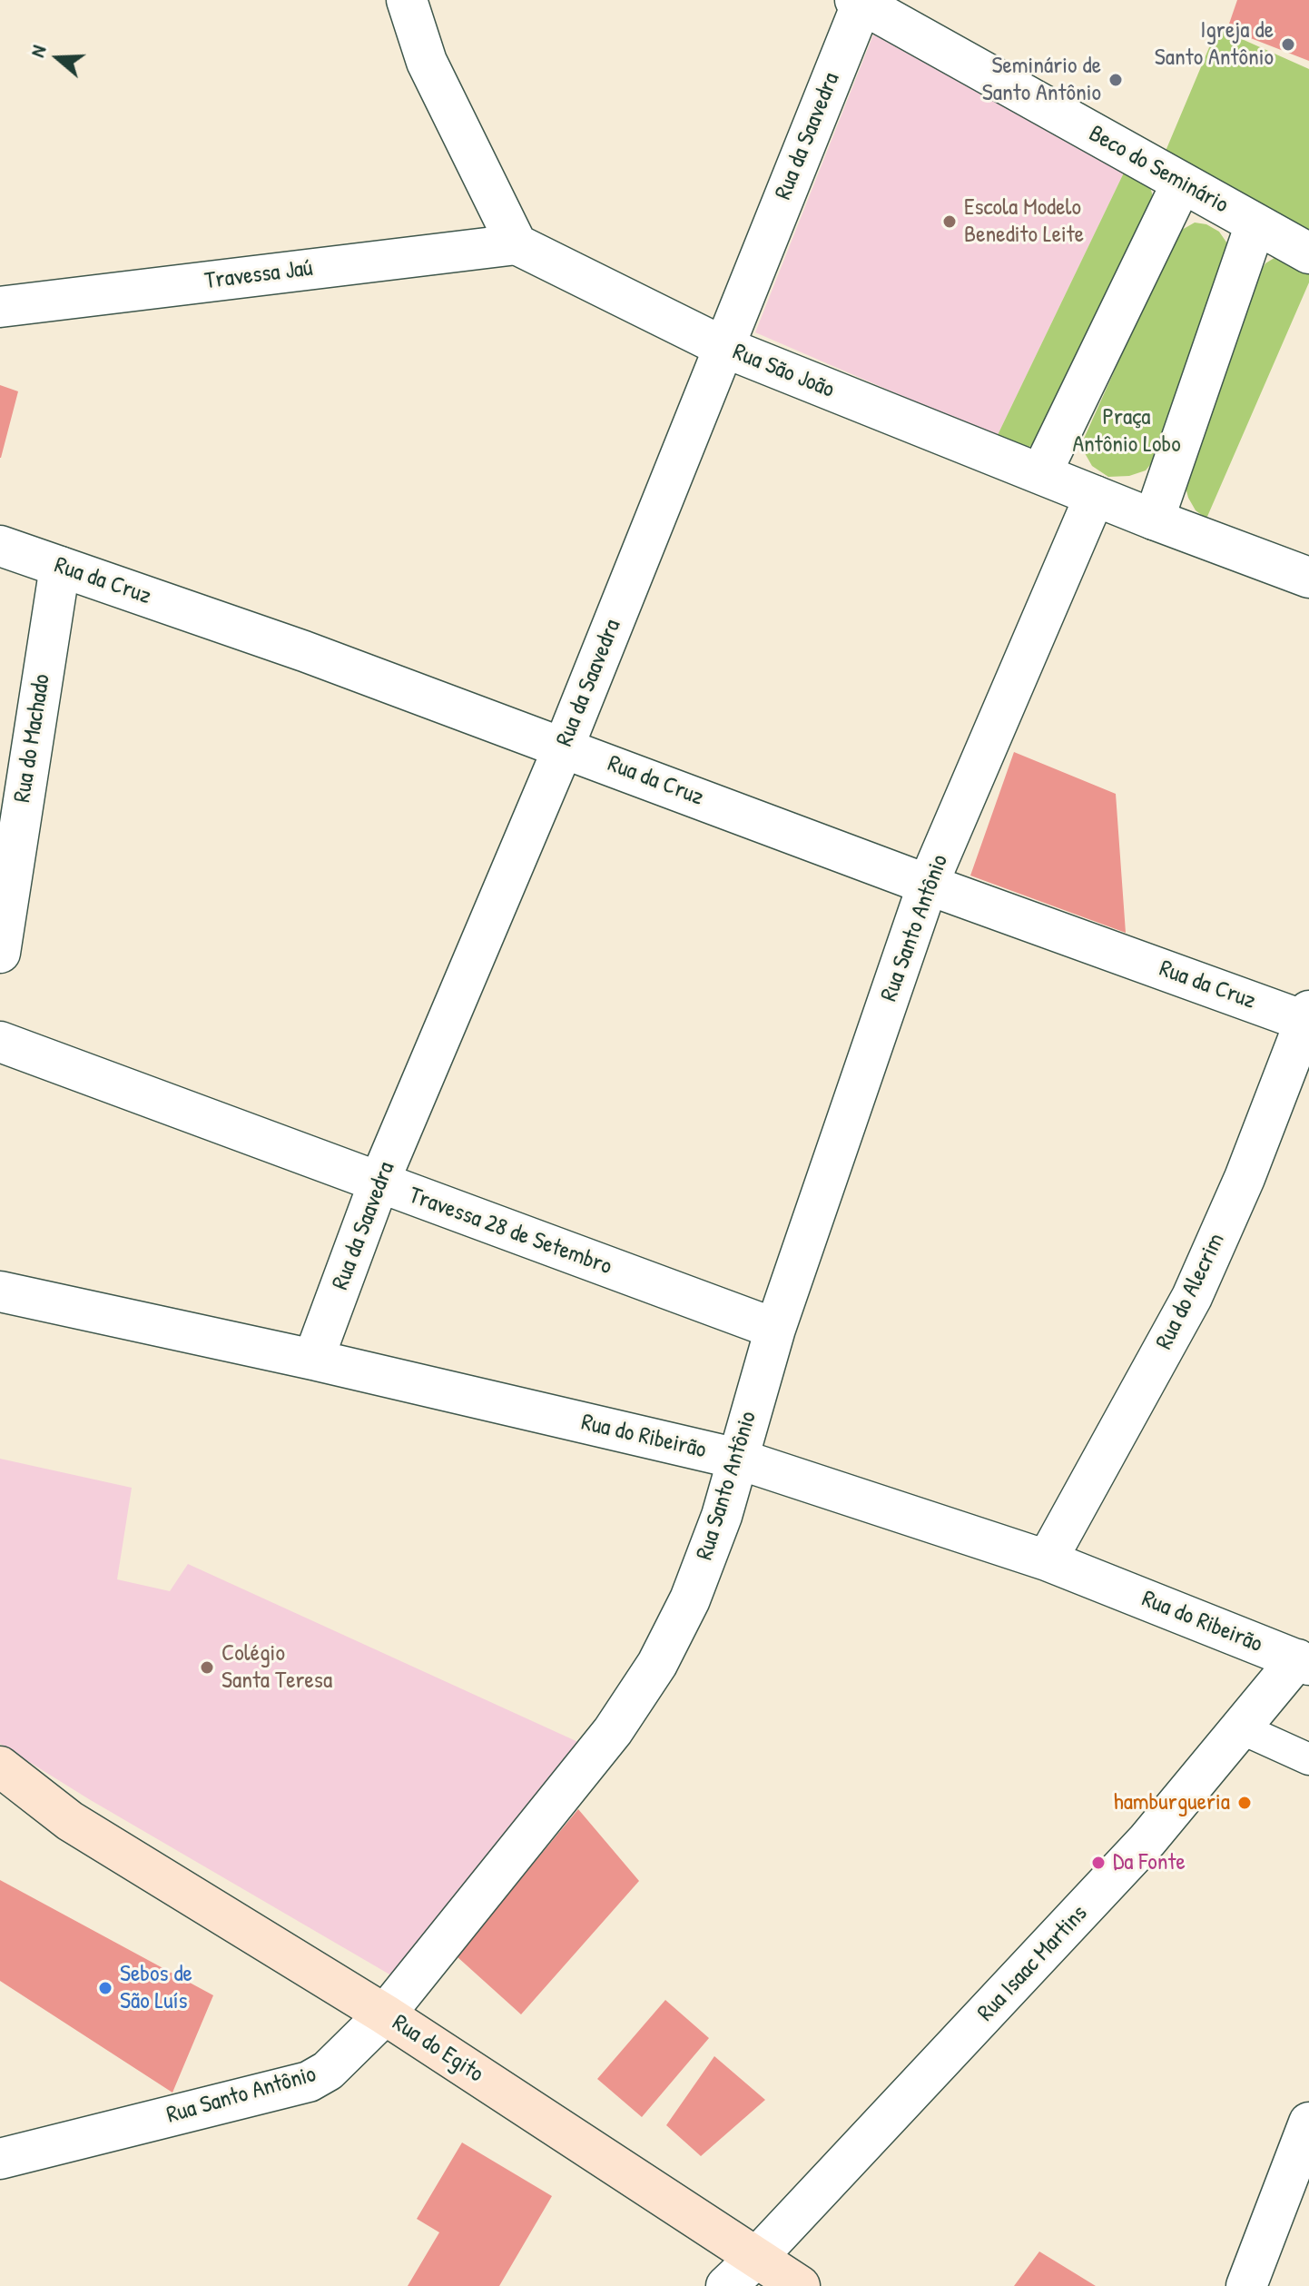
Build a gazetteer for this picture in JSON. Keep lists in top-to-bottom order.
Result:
{
  "streets": {
    "main road": ["Rua do Egito"],
    "street": [
      "Rua da Saavedra",
      "Beco do Seminário",
      "Travessa Jaú",
      "Rua São João",
      "Rua da Cruz",
      "Rua do Machado",
      "Rua Santo Antônio",
      "Travessa 28 de Setembro",
      "Rua do Alecrim",
      "Rua do Ribeirão",
      "Rua Isaac Martins"
    ]
  },
  "crossings": [
    ["Rua da Saavedra", "Beco do Seminário"],
    ["Rua da Saavedra", "Rua São João"],
    ["Rua da Saavedra", "Rua da Cruz"],
    ["Rua da Saavedra", "Travessa 28 de Setembro"],
    ["Rua da Saavedra", "Rua do Ribeirão"],
    ["Travessa Jaú", "Rua São João"],
    ["Rua São João", "Rua Santo Antônio"],
    ["Rua da Cruz", "Rua do Machado"],
    ["Rua da Cruz", "Rua Santo Antônio"],
    ["Rua da Cruz", "Rua do Alecrim"],
    ["Rua Santo Antônio", "Travessa 28 de Setembro"],
    ["Rua Santo Antônio", "Rua do Ribeirão"],
    ["Rua Santo Antônio", "Rua do Egito"],
    ["Rua do Alecrim", "Rua do Ribeirão"],
    ["Rua do Ribeirão", "Rua Isaac Martins"],
    ["Rua Isaac Martins", "Rua do Egito"]
  ],
  "parks": ["Praça Antônio Lobo"],
  "places": [
    "Igreja de Santo Antônio",
    "Seminário de Santo Antônio",
    "Escola Modelo Benedito Leite",
    "Colégio Santa Teresa",
    "hamburgueria",
    "Da Fonte",
    "Sebos de São Luís"
  ],
  "north": "left"
}
